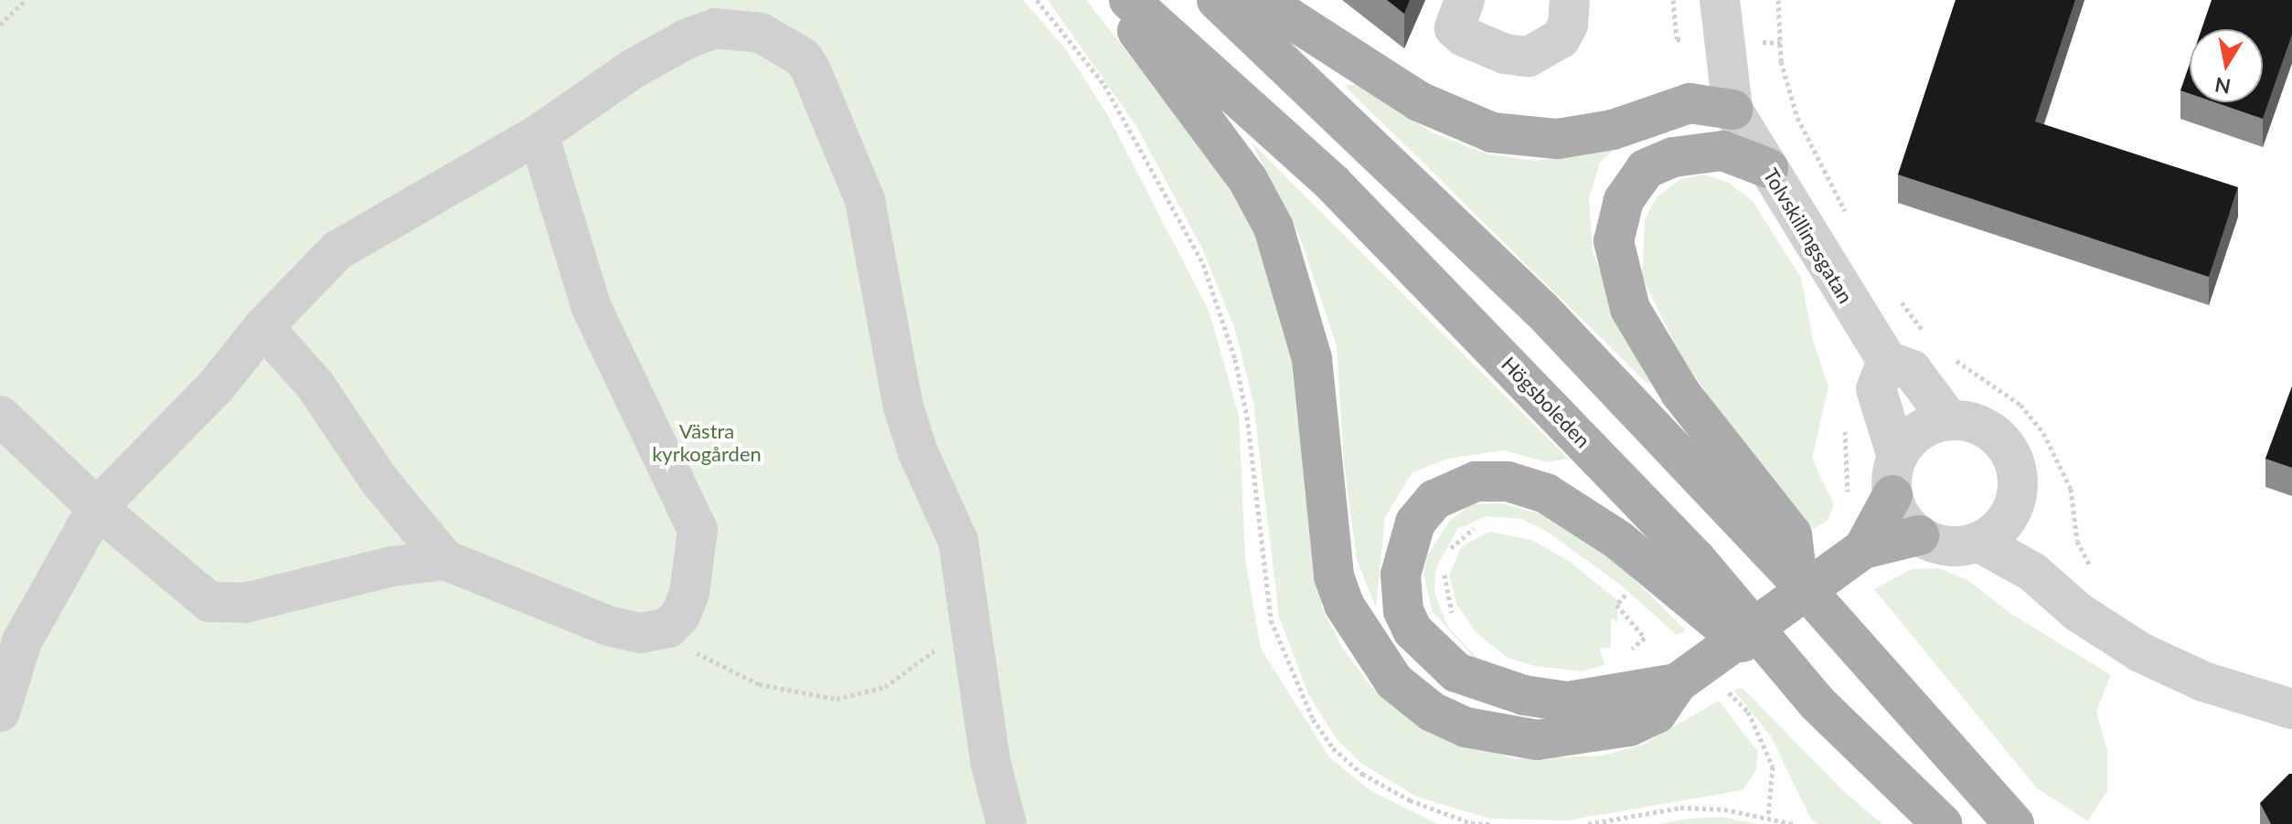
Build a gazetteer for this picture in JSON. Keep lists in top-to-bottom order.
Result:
{
  "streets": {
    "main road": ["Högsboleden"],
    "street": ["Tolvskillingsgatan"]
  },
  "parks": ["Västra kyrkogården"],
  "north": "bottom"
}
